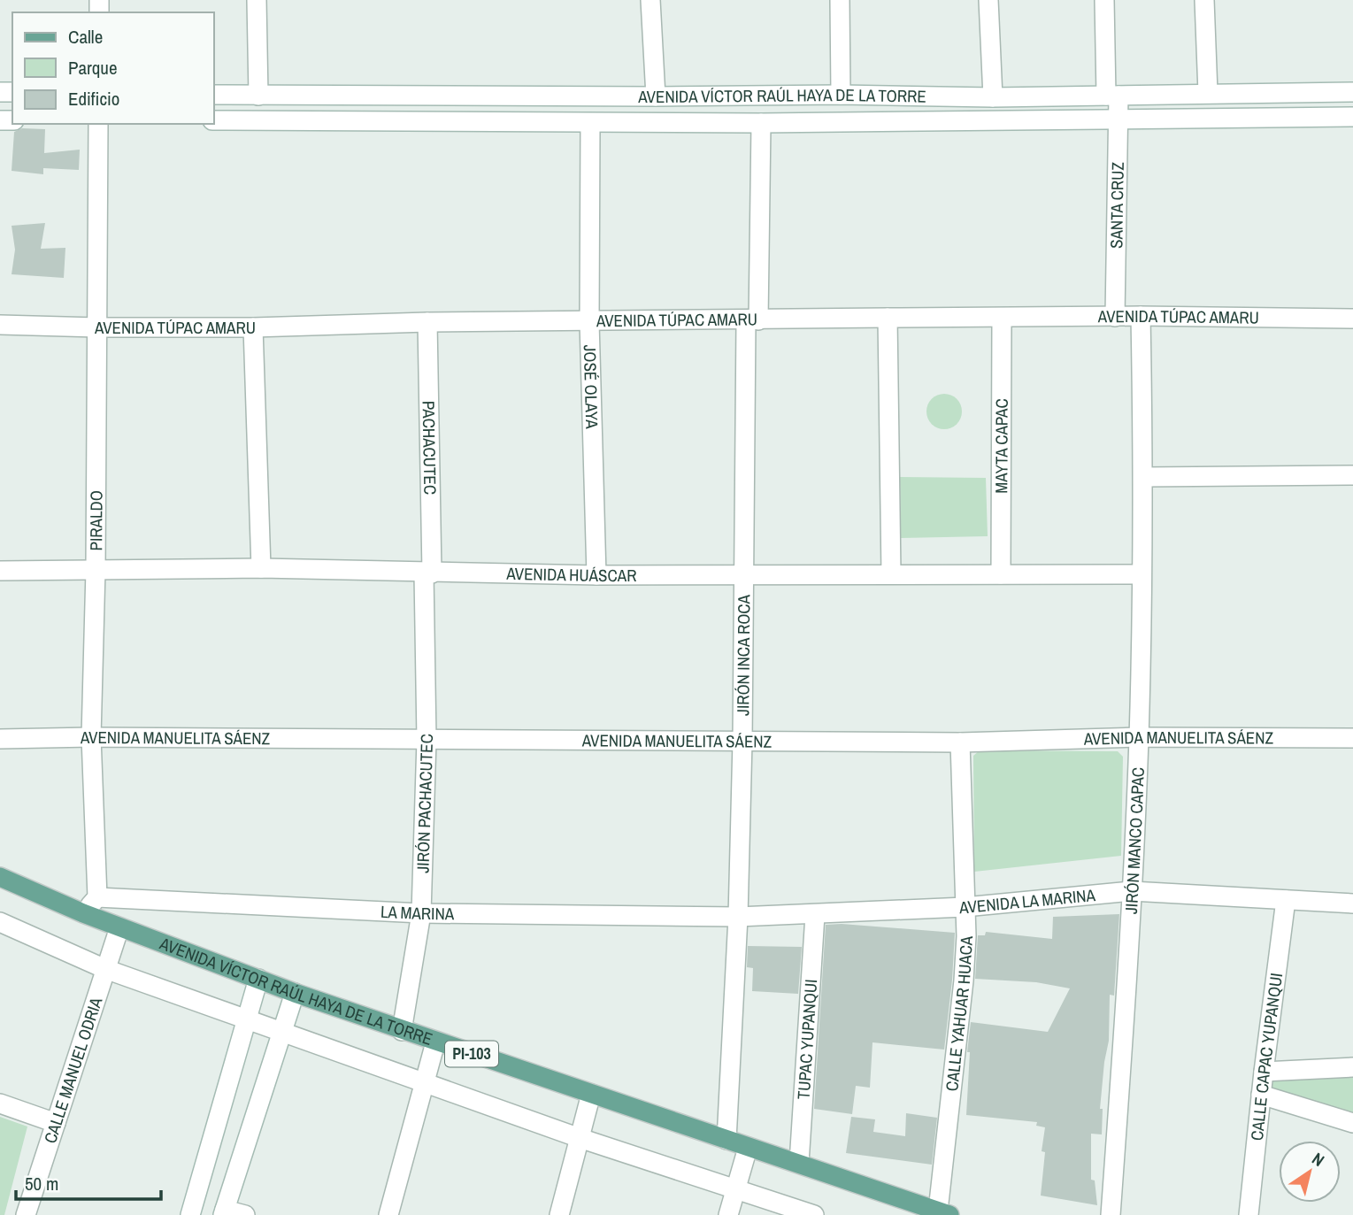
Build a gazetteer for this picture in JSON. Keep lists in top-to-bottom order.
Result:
{
  "streets": {
    "main road": ["AVENIDA VÍCTOR RAÚL HAYA DE LA TORRE", "PI-103"],
    "street": [
      "SANTA CRUZ",
      "AVENIDA TÚPAC AMARU",
      "JOSÉ OLAYA",
      "MAYTA CAPAC",
      "PACHACUTEC",
      "PIRALDO",
      "AVENIDA HUÁSCAR",
      "JIRÓN INCA ROCA",
      "AVENIDA MANUELITA SÁENZ",
      "JIRÓN PACHACUTEC",
      "JIRÓN MANCO CAPAC",
      "AVENIDA LA MARINA",
      "LA MARINA",
      "CALLE YAHUAR HUACA",
      "TUPAC YUPANQUI",
      "CALLE CAPAC YUPANQUI",
      "CALLE MANUEL ODRIA"
    ]
  },
  "crossings": [
    ["AVENIDA VÍCTOR RAÚL HAYA DE LA TORRE", "SANTA CRUZ"],
    ["AVENIDA VÍCTOR RAÚL HAYA DE LA TORRE", "JOSÉ OLAYA"],
    ["AVENIDA VÍCTOR RAÚL HAYA DE LA TORRE", "JIRÓN INCA ROCA"],
    ["AVENIDA VÍCTOR RAÚL HAYA DE LA TORRE", "JIRÓN PACHACUTEC"],
    ["AVENIDA VÍCTOR RAÚL HAYA DE LA TORRE", "CALLE YAHUAR HUACA"],
    ["AVENIDA VÍCTOR RAÚL HAYA DE LA TORRE", "TUPAC YUPANQUI"],
    ["AVENIDA VÍCTOR RAÚL HAYA DE LA TORRE", "CALLE MANUEL ODRIA"],
    ["SANTA CRUZ", "AVENIDA TÚPAC AMARU"],
    ["AVENIDA TÚPAC AMARU", "JOSÉ OLAYA"],
    ["AVENIDA TÚPAC AMARU", "MAYTA CAPAC"],
    ["AVENIDA TÚPAC AMARU", "PACHACUTEC"],
    ["AVENIDA TÚPAC AMARU", "PIRALDO"],
    ["AVENIDA TÚPAC AMARU", "JIRÓN INCA ROCA"],
    ["AVENIDA TÚPAC AMARU", "JIRÓN MANCO CAPAC"],
    ["JOSÉ OLAYA", "AVENIDA HUÁSCAR"],
    ["MAYTA CAPAC", "AVENIDA HUÁSCAR"],
    ["PACHACUTEC", "AVENIDA HUÁSCAR"],
    ["PACHACUTEC", "JIRÓN PACHACUTEC"],
    ["PIRALDO", "AVENIDA HUÁSCAR"],
    ["PIRALDO", "AVENIDA MANUELITA SÁENZ"],
    ["PIRALDO", "LA MARINA"],
    ["AVENIDA HUÁSCAR", "JIRÓN INCA ROCA"],
    ["AVENIDA HUÁSCAR", "JIRÓN PACHACUTEC"],
    ["AVENIDA HUÁSCAR", "JIRÓN MANCO CAPAC"],
    ["JIRÓN INCA ROCA", "AVENIDA MANUELITA SÁENZ"],
    ["JIRÓN INCA ROCA", "AVENIDA LA MARINA"],
    ["JIRÓN INCA ROCA", "LA MARINA"],
    ["AVENIDA MANUELITA SÁENZ", "JIRÓN PACHACUTEC"],
    ["AVENIDA MANUELITA SÁENZ", "JIRÓN MANCO CAPAC"],
    ["AVENIDA MANUELITA SÁENZ", "CALLE YAHUAR HUACA"],
    ["JIRÓN PACHACUTEC", "LA MARINA"],
    ["JIRÓN MANCO CAPAC", "AVENIDA LA MARINA"],
    ["AVENIDA LA MARINA", "LA MARINA"],
    ["AVENIDA LA MARINA", "CALLE YAHUAR HUACA"],
    ["AVENIDA LA MARINA", "TUPAC YUPANQUI"],
    ["AVENIDA LA MARINA", "CALLE CAPAC YUPANQUI"]
  ],
  "legend": ["Calle", "Parque", "Edificio"],
  "scale_bar": "50 m",
  "north": "top right"
}
